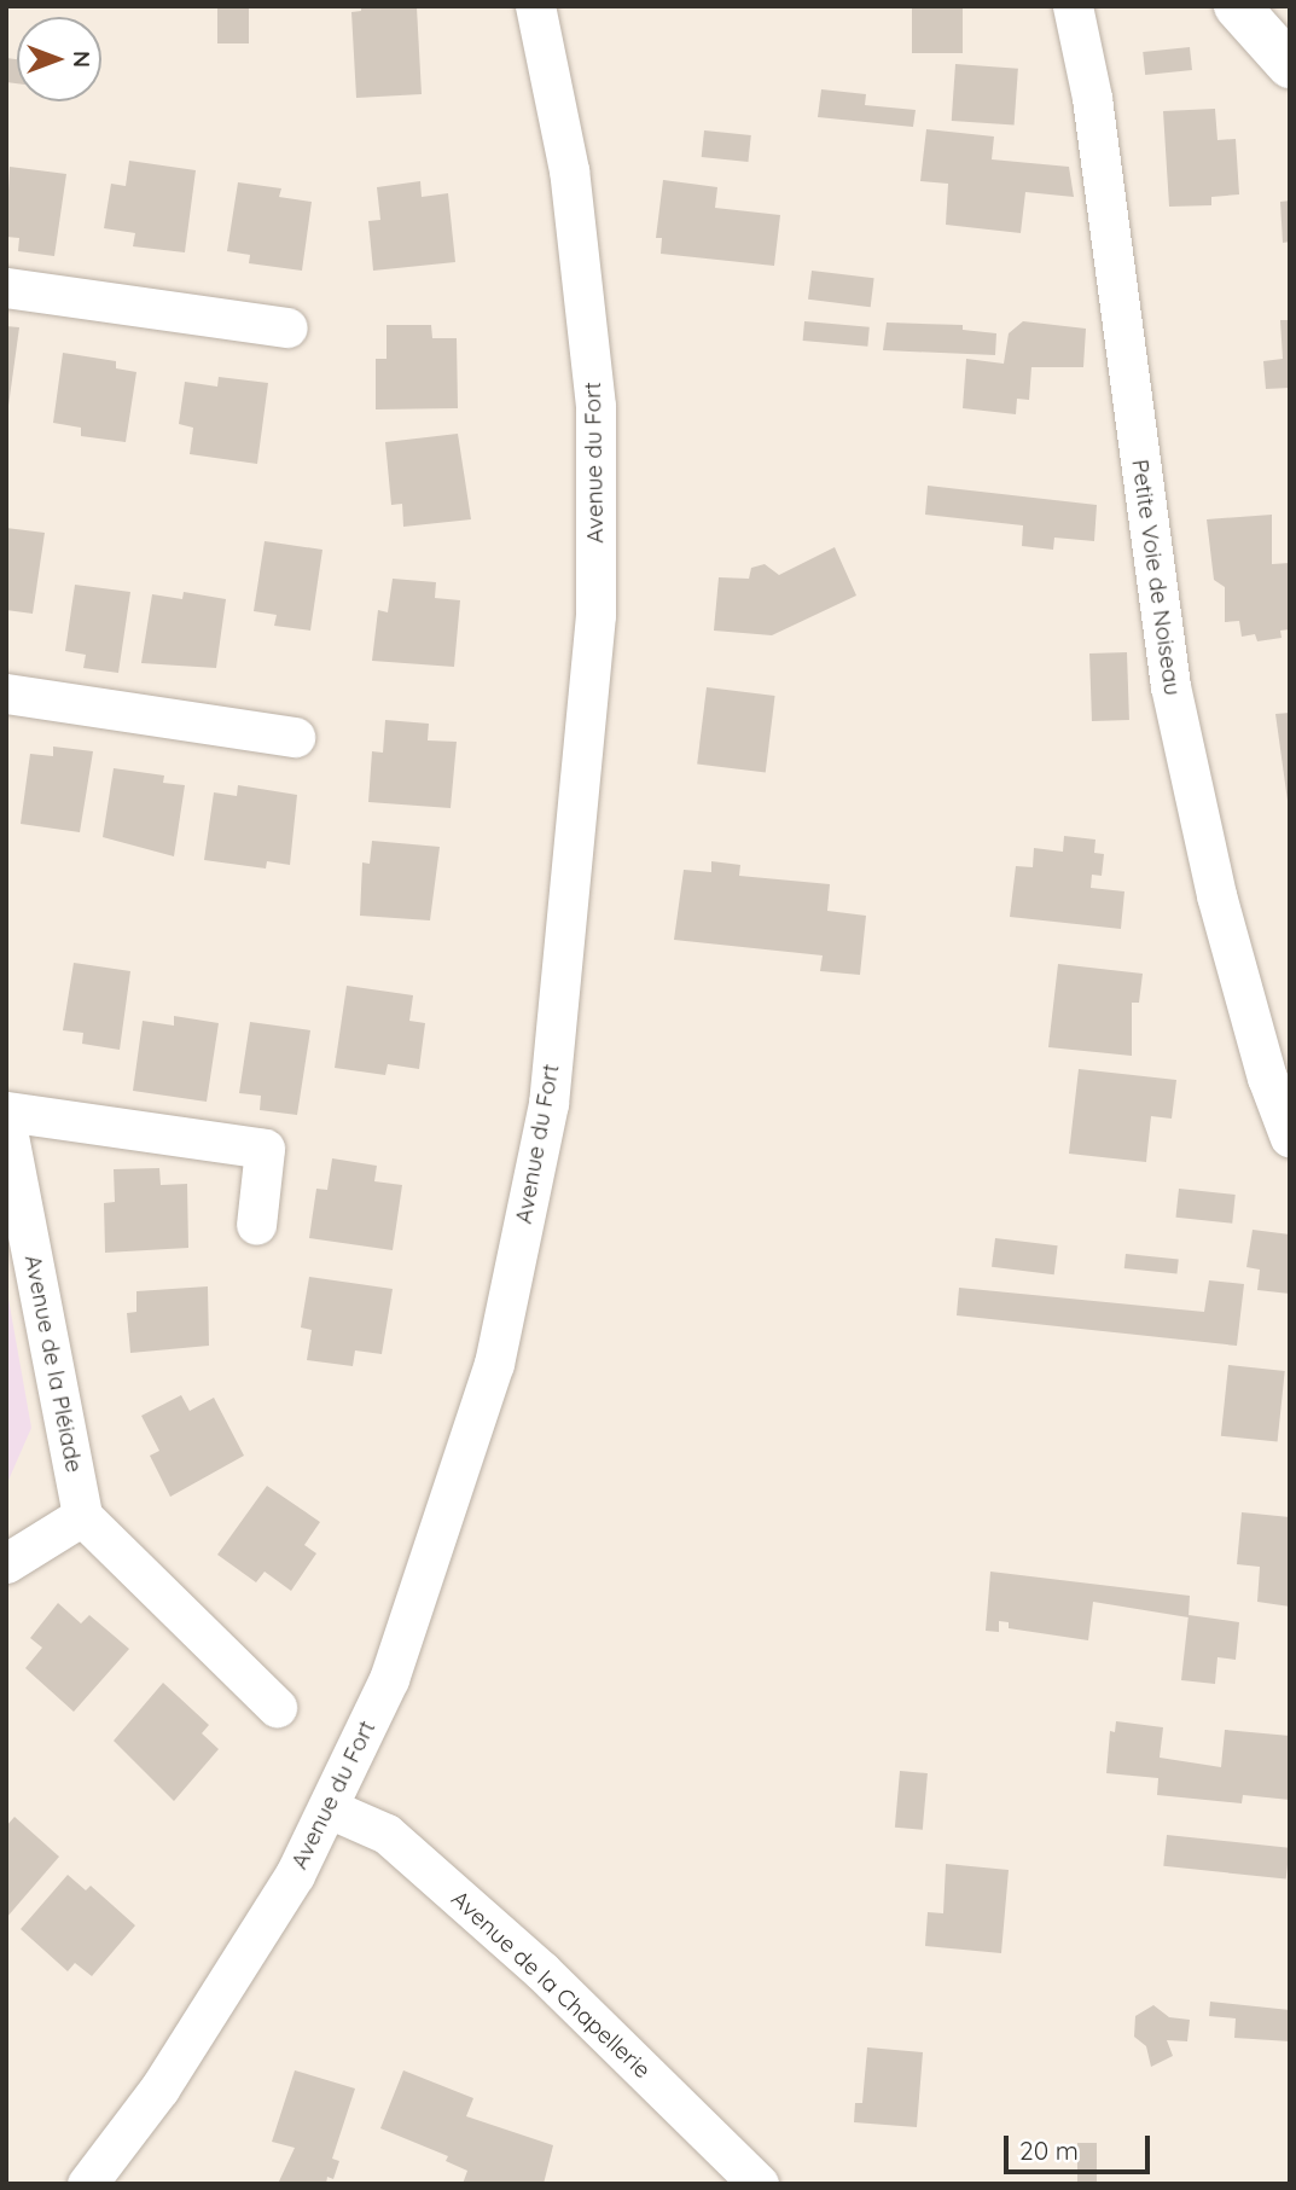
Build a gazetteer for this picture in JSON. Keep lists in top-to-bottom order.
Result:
{
  "streets": {
    "street": [
      "Avenue du Fort",
      "Petite Voie de Noiseau",
      "Avenue de la Pléiade",
      "Avenue de la Chapellerie"
    ]
  },
  "crossings": [
    ["Avenue du Fort", "Avenue de la Chapellerie"]
  ],
  "scale_bar": "20 m",
  "north": "right"
}
